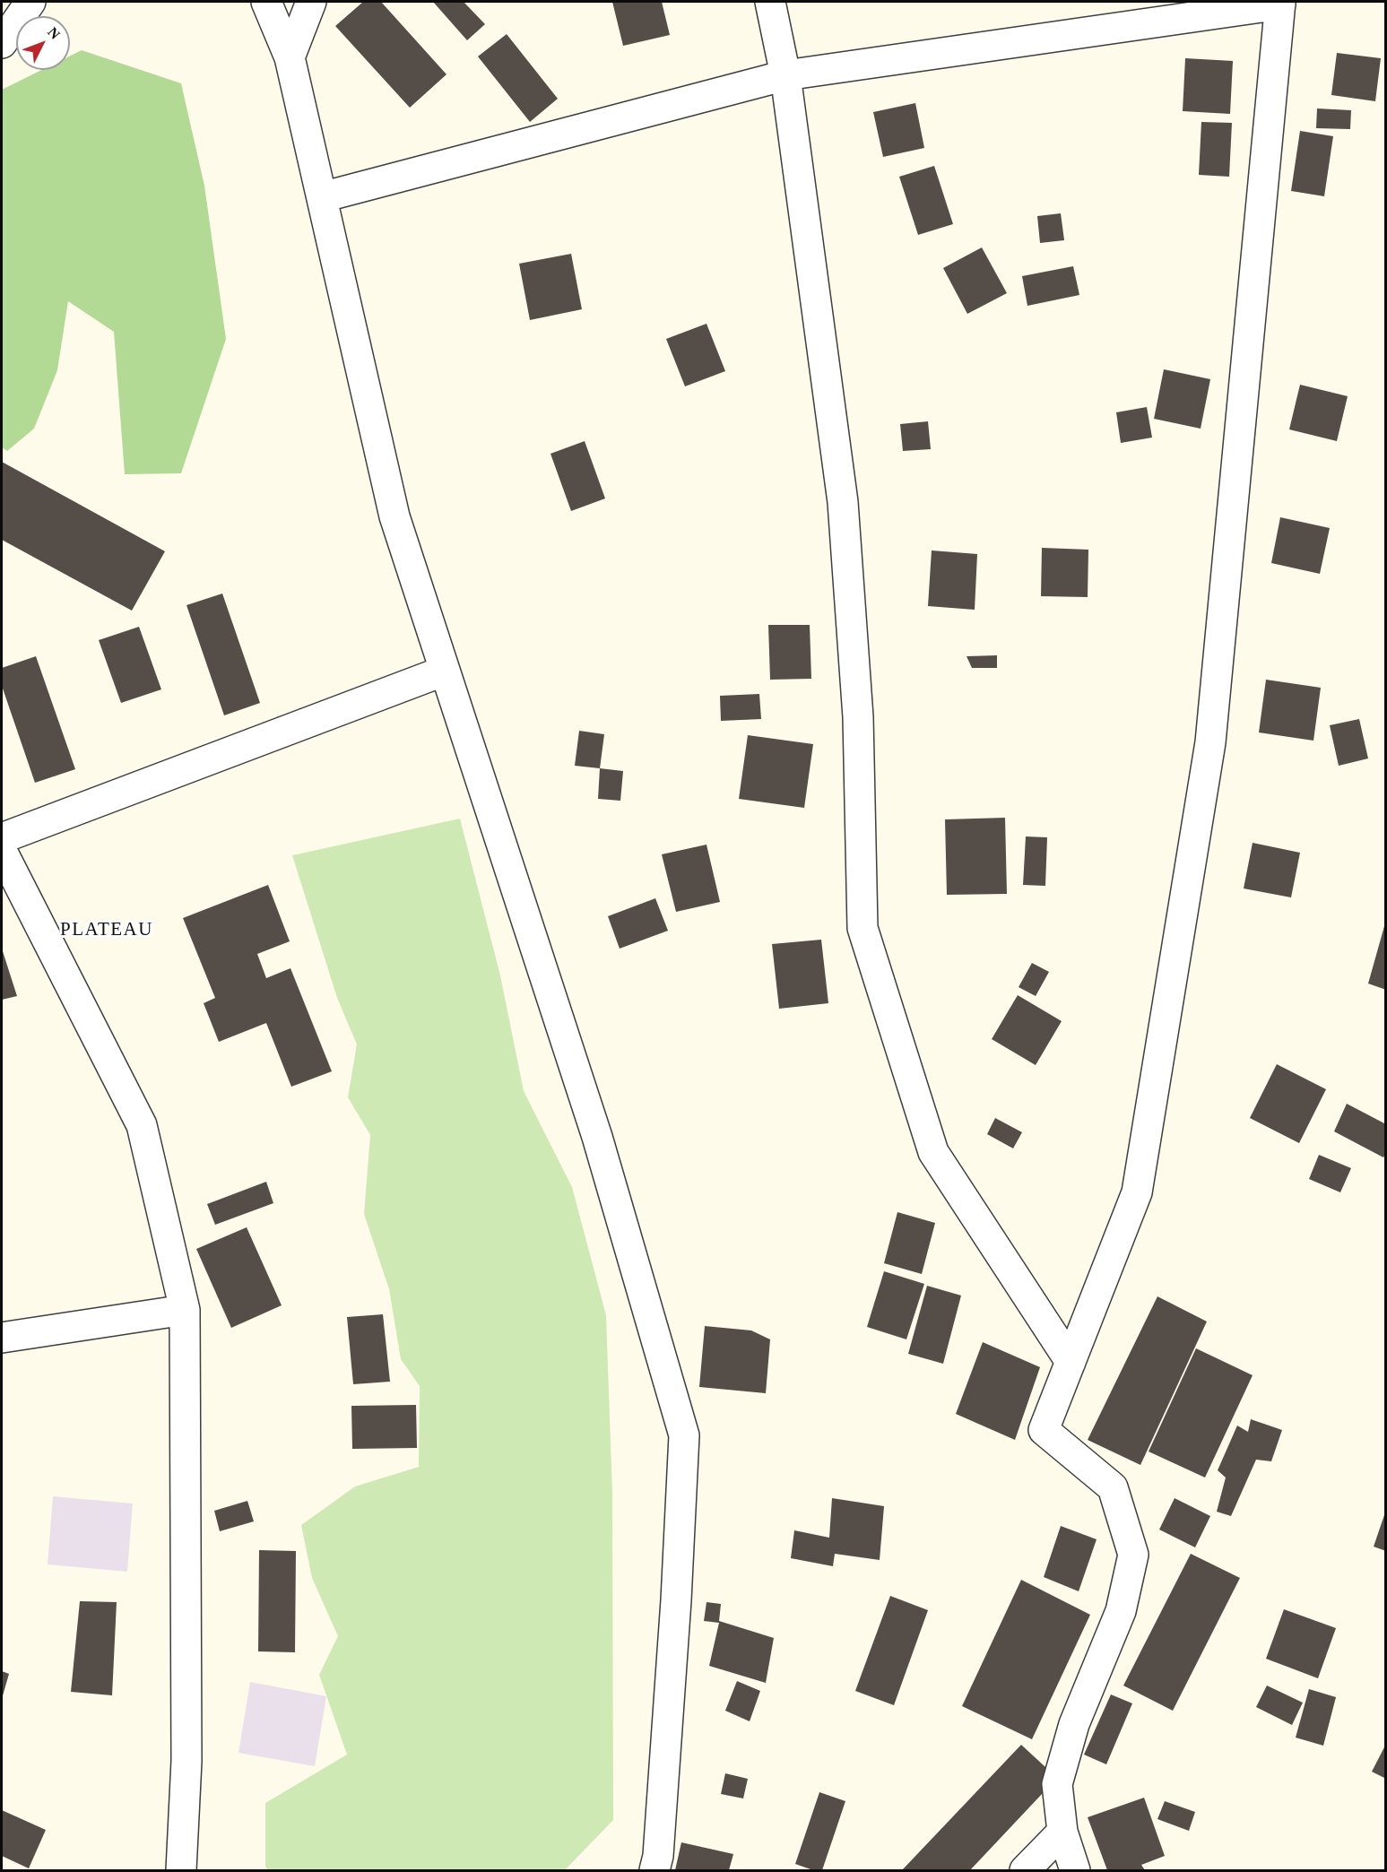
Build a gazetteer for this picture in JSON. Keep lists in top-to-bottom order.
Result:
{
  "districts": ["PLATEAU"],
  "north": "top right"
}
